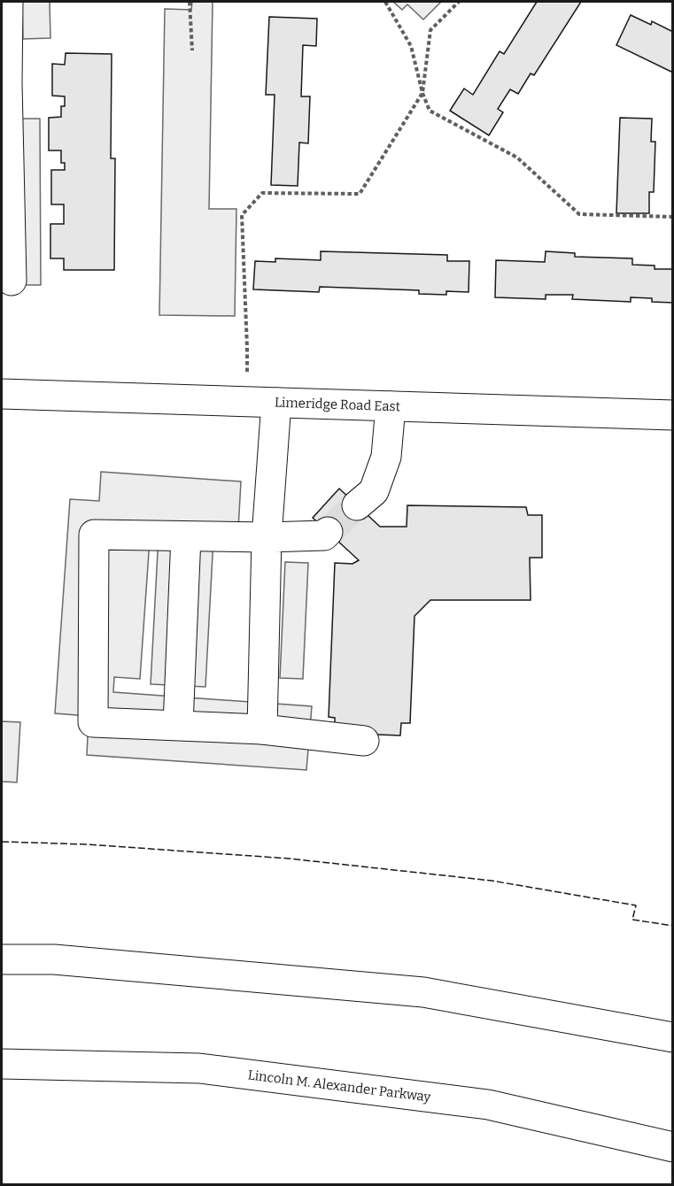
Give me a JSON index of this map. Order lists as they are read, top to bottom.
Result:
{
  "streets": {
    "main road": ["Limeridge Road East", "Lincoln M. Alexander Parkway"]
  }
}
